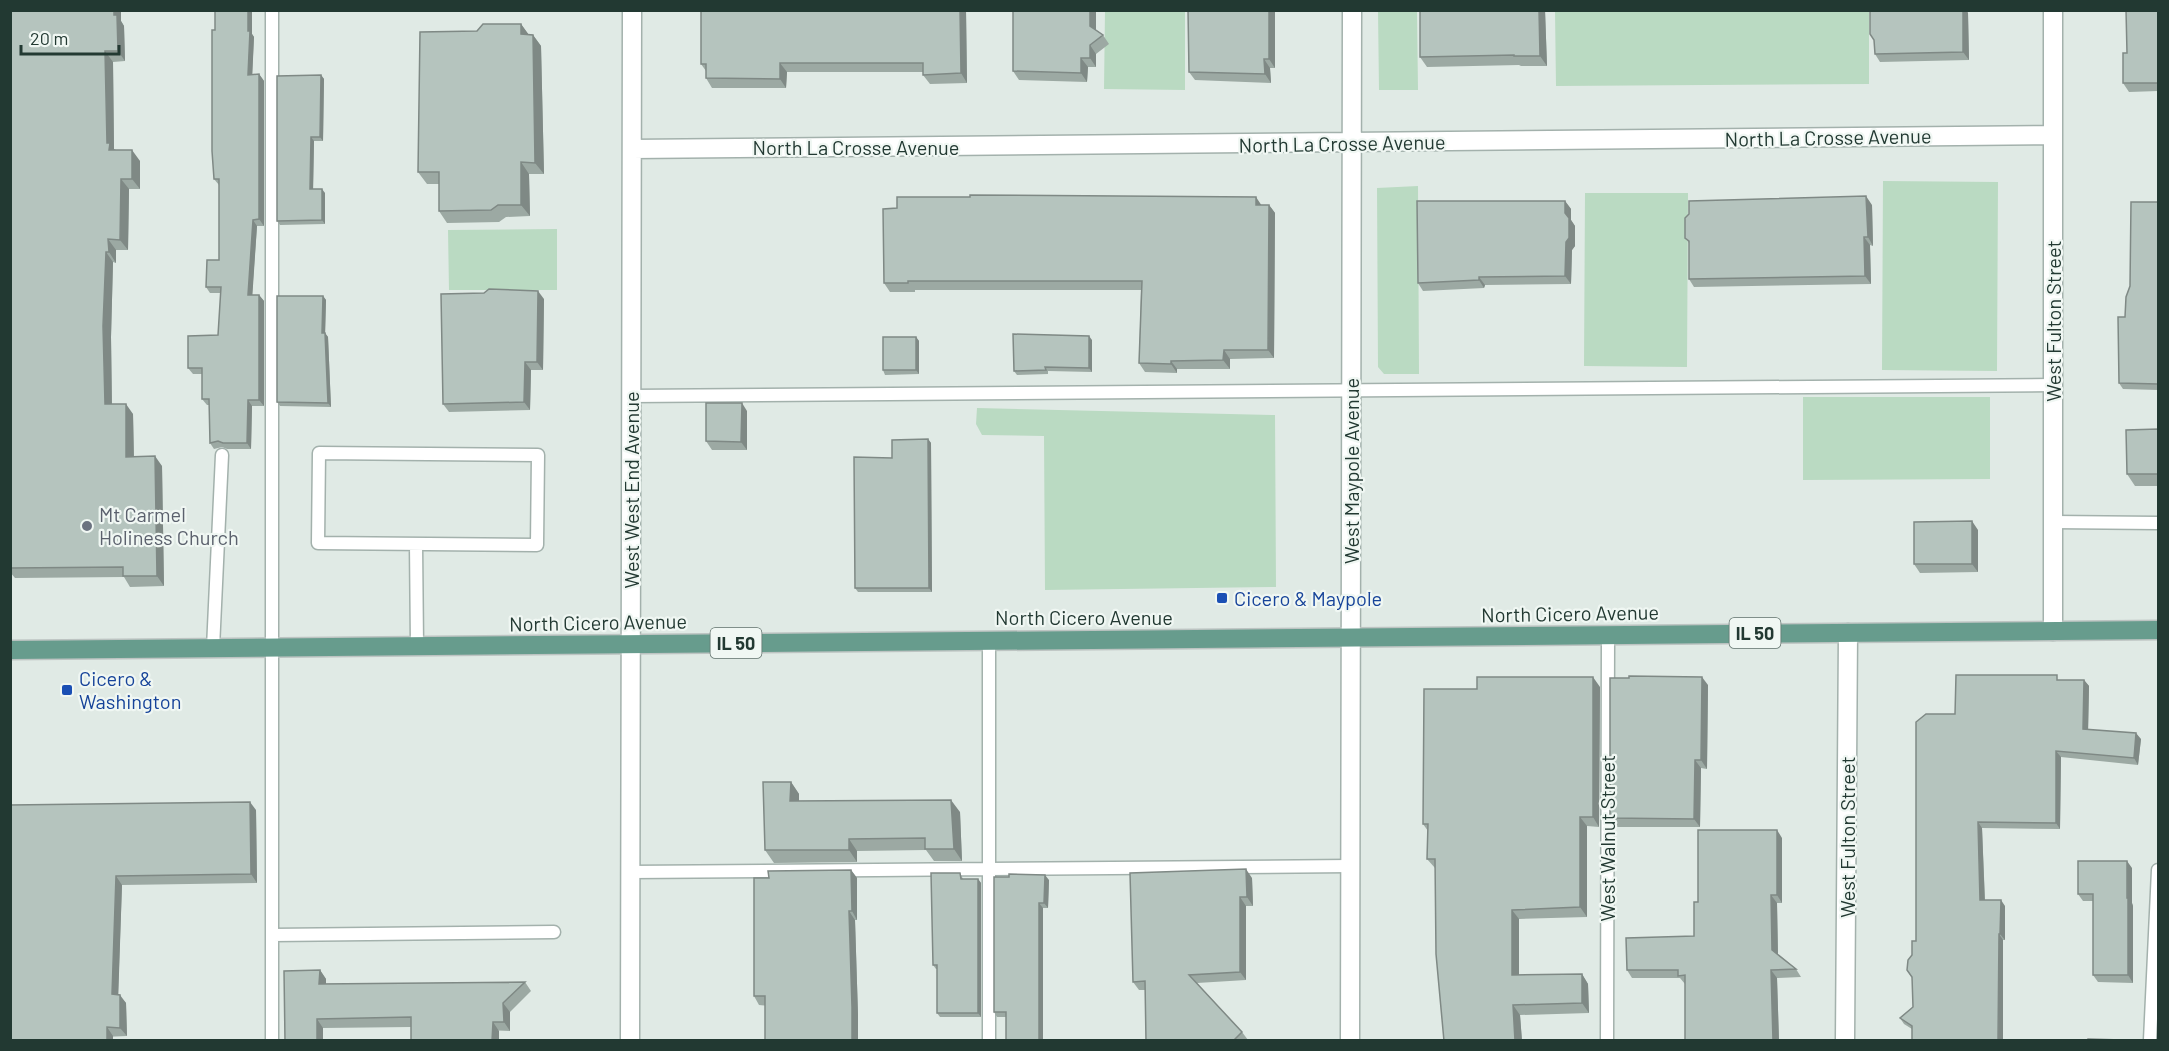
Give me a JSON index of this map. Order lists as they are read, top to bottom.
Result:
{
  "streets": {
    "main road": ["North Cicero Avenue", "IL 50"],
    "street": [
      "North La Crosse Avenue",
      "West Fulton Street",
      "West Maypole Avenue",
      "West West End Avenue"
    ],
    "lane": ["West Walnut Street"]
  },
  "crossings": [
    ["North La Crosse Avenue", "West Fulton Street"],
    ["North La Crosse Avenue", "West Maypole Avenue"],
    ["North La Crosse Avenue", "West West End Avenue"],
    ["West Fulton Street", "North Cicero Avenue"],
    ["West Maypole Avenue", "North Cicero Avenue"],
    ["West West End Avenue", "North Cicero Avenue"],
    ["North Cicero Avenue", "West Walnut Street"]
  ],
  "places": {
    "other": ["Mt Carmel Holiness Church"],
    "transit": ["Cicero & Maypole", "Cicero & Washington"]
  },
  "scale_bar": "20 m"
}
